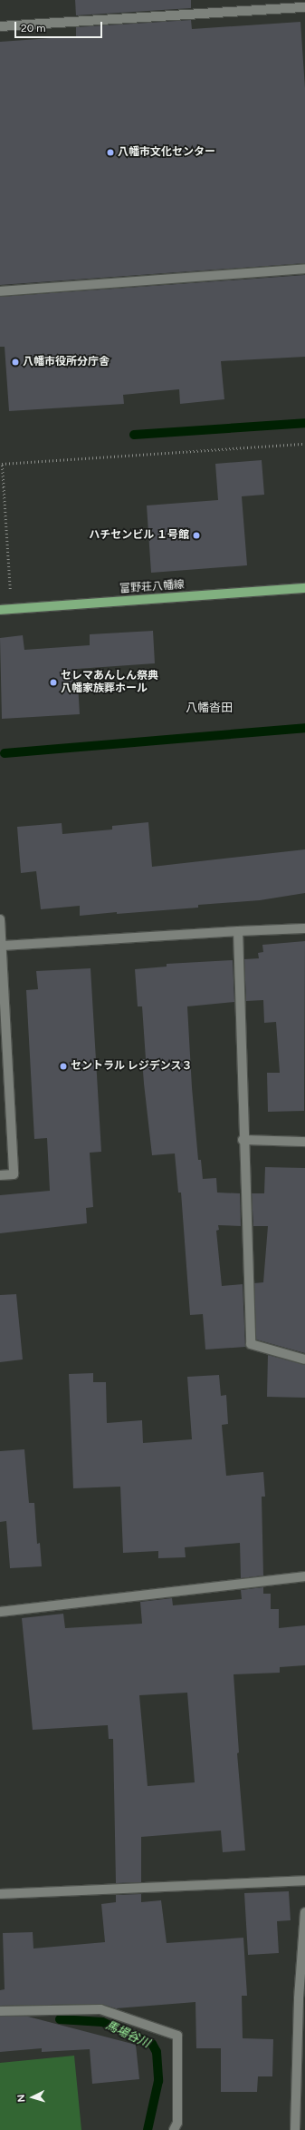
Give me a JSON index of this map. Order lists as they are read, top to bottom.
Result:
{
  "streets": {
    "main road": ["富野荘八幡線"]
  },
  "districts": ["八幡沓田"],
  "water": ["馬場谷川"],
  "places": [
    "八幡市文化センター",
    "八幡市役所分庁舎",
    "ハチセンビル １号館",
    "セレマあんしん祭典 八幡家族葬ホール",
    "セントラル レジデンス３"
  ],
  "scale_bar": "20 m",
  "north": "left"
}
